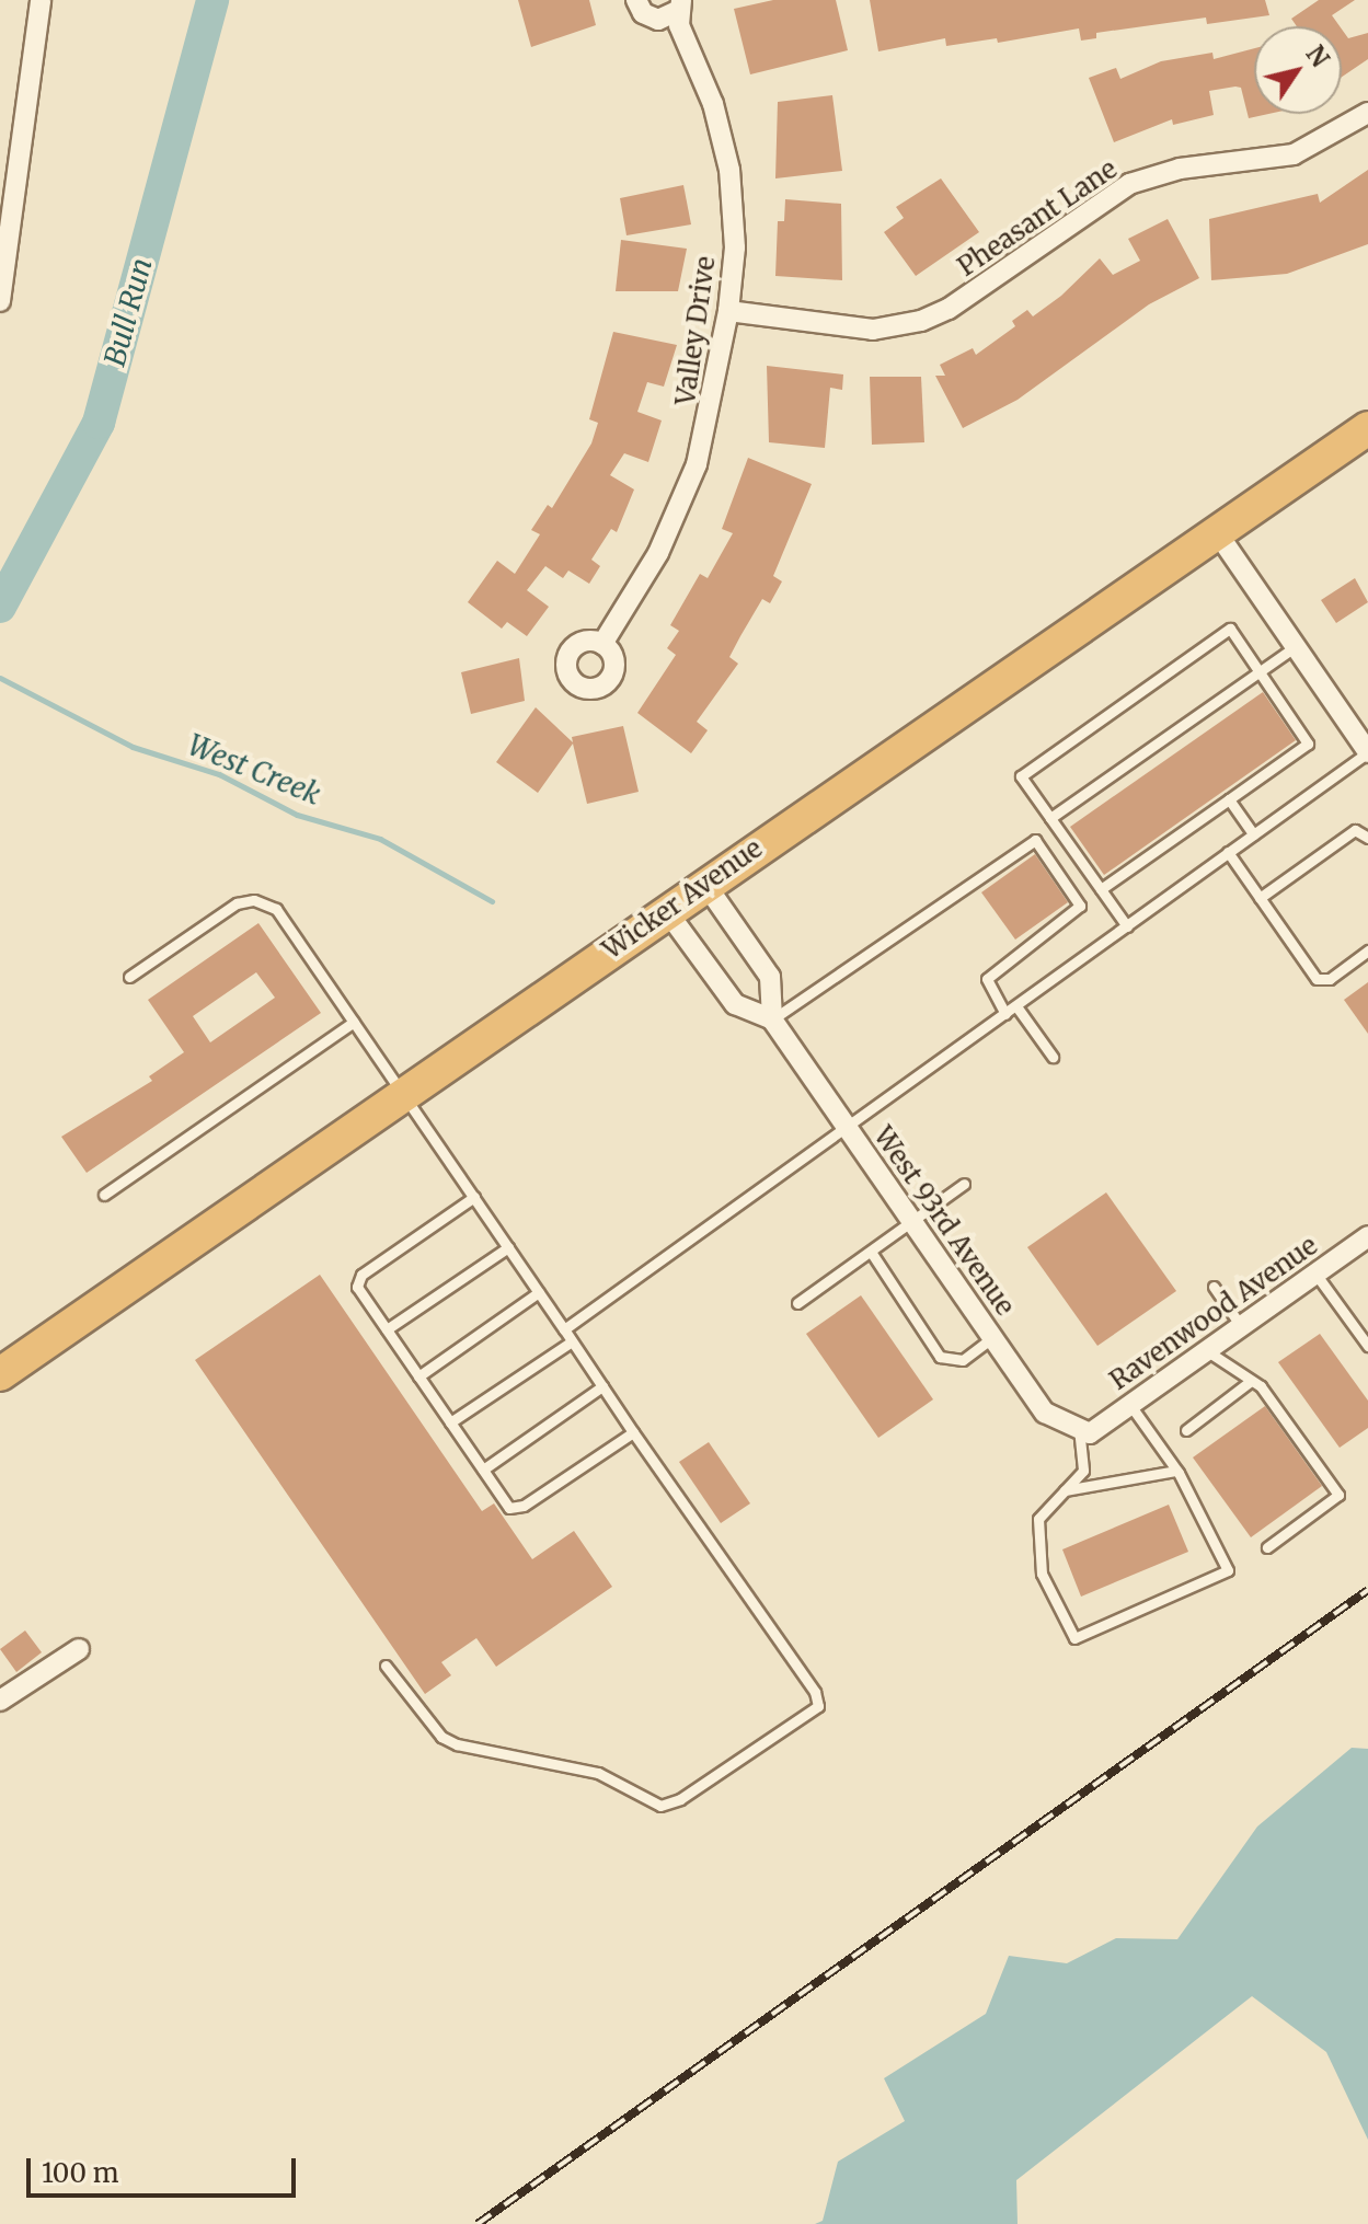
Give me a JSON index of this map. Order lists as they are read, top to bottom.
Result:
{
  "streets": {
    "highway": ["Wicker Avenue"],
    "street": [
      "Pheasant Lane",
      "Valley Drive",
      "West 93rd Avenue",
      "Ravenwood Avenue"
    ]
  },
  "crossings": [
    ["Pheasant Lane", "Valley Drive"],
    ["West 93rd Avenue", "Ravenwood Avenue"]
  ],
  "water": ["Bull Run", "West Creek"],
  "scale_bar": "100 m",
  "north": "top right"
}
